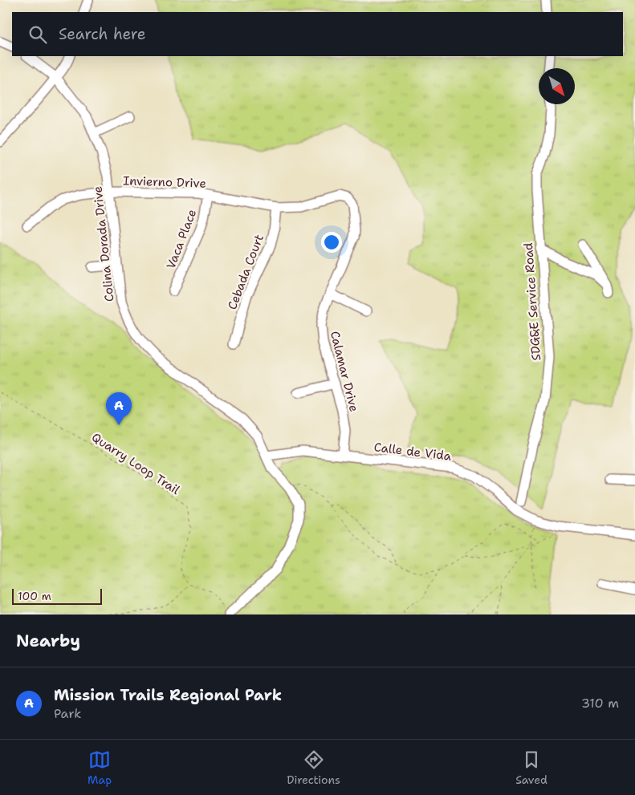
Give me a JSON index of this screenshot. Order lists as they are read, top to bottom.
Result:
{
  "streets": {
    "street": [
      "Invierno Drive",
      "Vaca Place",
      "Colina Dorada Drive",
      "Cebada Court",
      "SDG&E Service Road",
      "Calamar Drive",
      "Calle de Vida"
    ],
    "path": ["Quarry Loop Trail"]
  },
  "crossings": [
    ["Invierno Drive", "Vaca Place"],
    ["Invierno Drive", "Colina Dorada Drive"],
    ["Invierno Drive", "Cebada Court"],
    ["Invierno Drive", "Calamar Drive"],
    ["Colina Dorada Drive", "Calle de Vida"],
    ["Calamar Drive", "Calle de Vida"]
  ],
  "scale_bar": "100 m",
  "north": "bottom right",
  "page": {
    "search": "Search here",
    "pins": "A",
    "scale": "100 m",
    "heading": "Nearby",
    "list": [
      {
        "mark": "A",
        "name": "Mission Trails Regional Park",
        "note": "Park",
        "value": "310 m"
      }
    ],
    "nav": ["Map", "Directions", "Saved"]
  }
}
